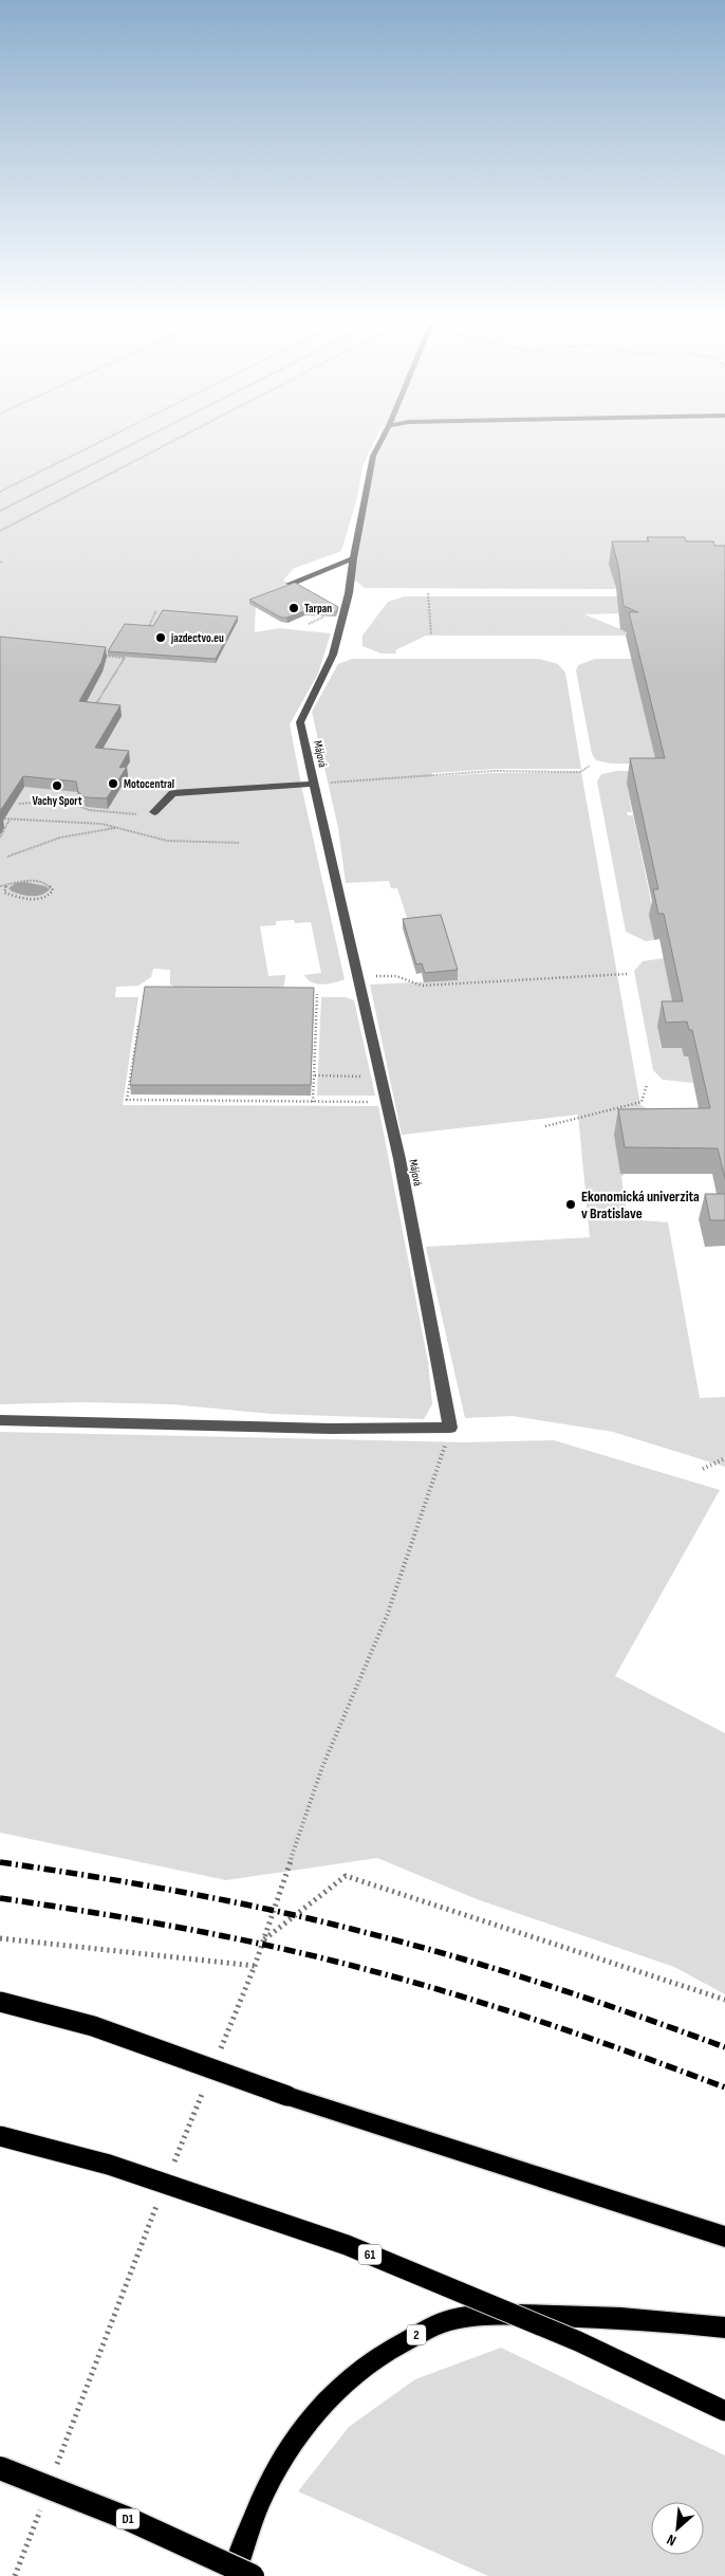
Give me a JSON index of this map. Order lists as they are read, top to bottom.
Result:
{
  "streets": {
    "highway": ["D1"],
    "main road": ["61", "2"],
    "street": ["Májová"]
  },
  "places": [
    "Tarpan",
    "jazdectvo.eu",
    "Motocentral",
    "Vachy Sport",
    "Ekonomická univerzita v Bratislave"
  ],
  "north": "bottom left"
}
